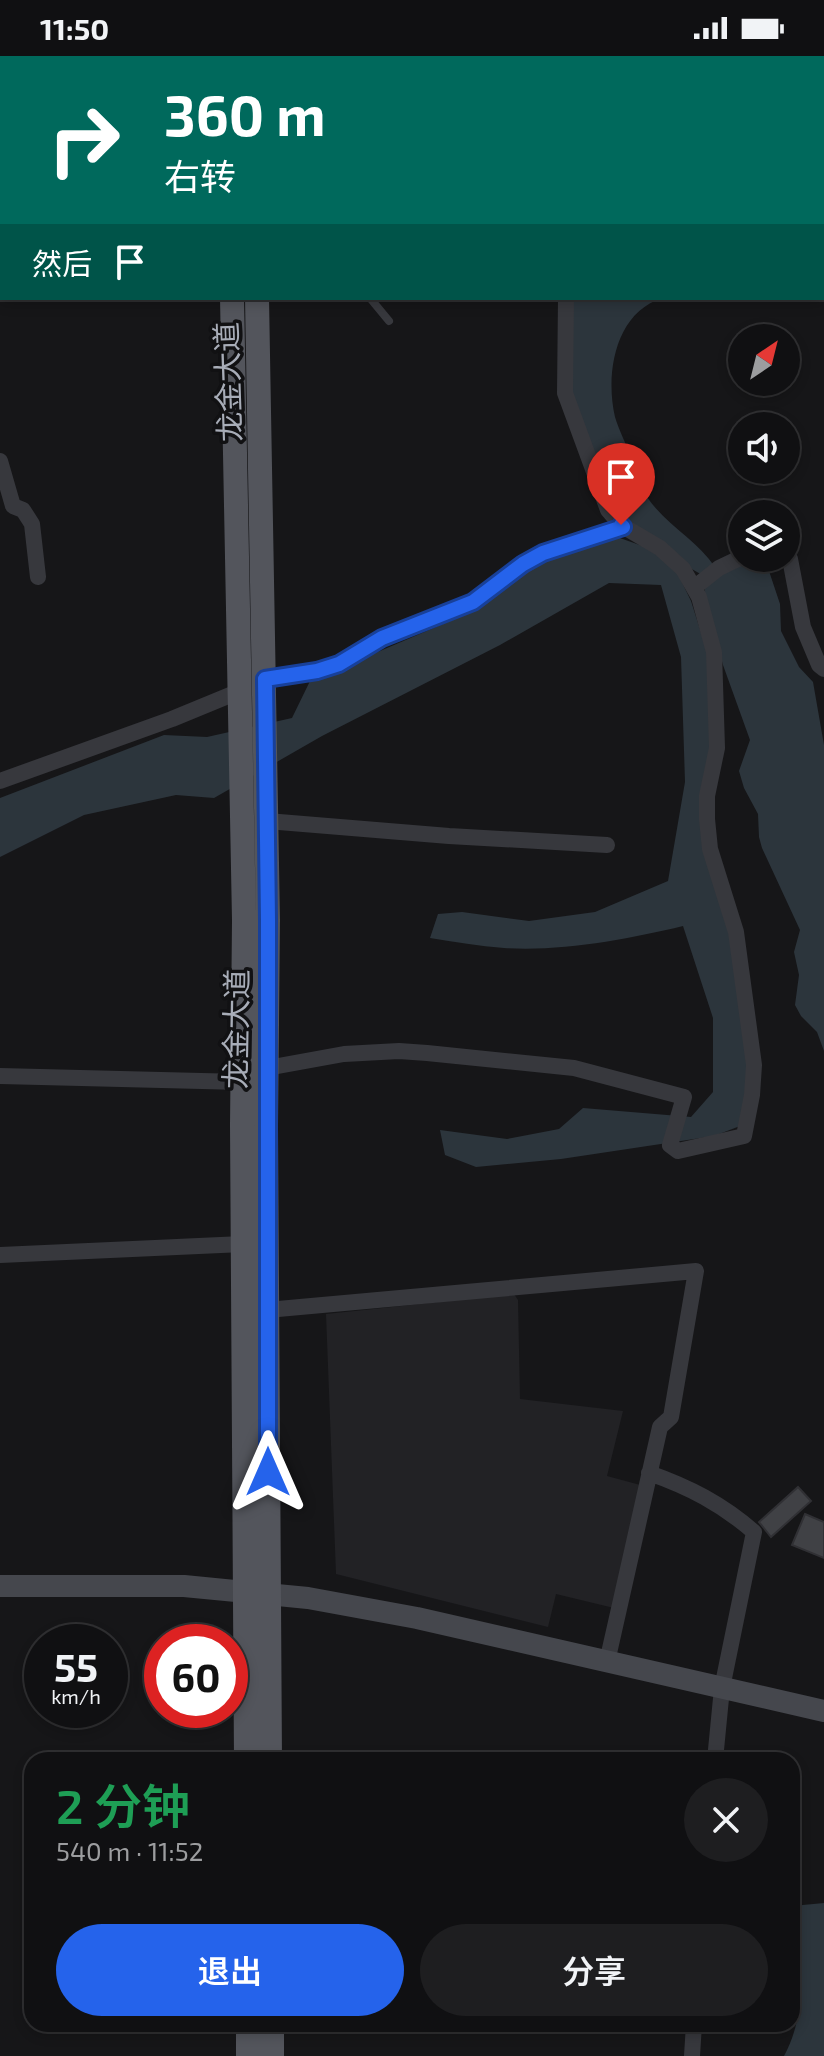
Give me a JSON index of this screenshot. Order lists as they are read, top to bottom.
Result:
{
  "streets": {
    "main road": ["龙金大道"]
  },
  "north": "top right",
  "page": {
    "status": "11:50",
    "turn": ["360 m", "右转"],
    "then": "然后",
    "speed": "55 km/h",
    "limit": "60",
    "heading": ["2 分钟", "540 m · 11:52"],
    "buttons": ["退出", "分享"]
  }
}
